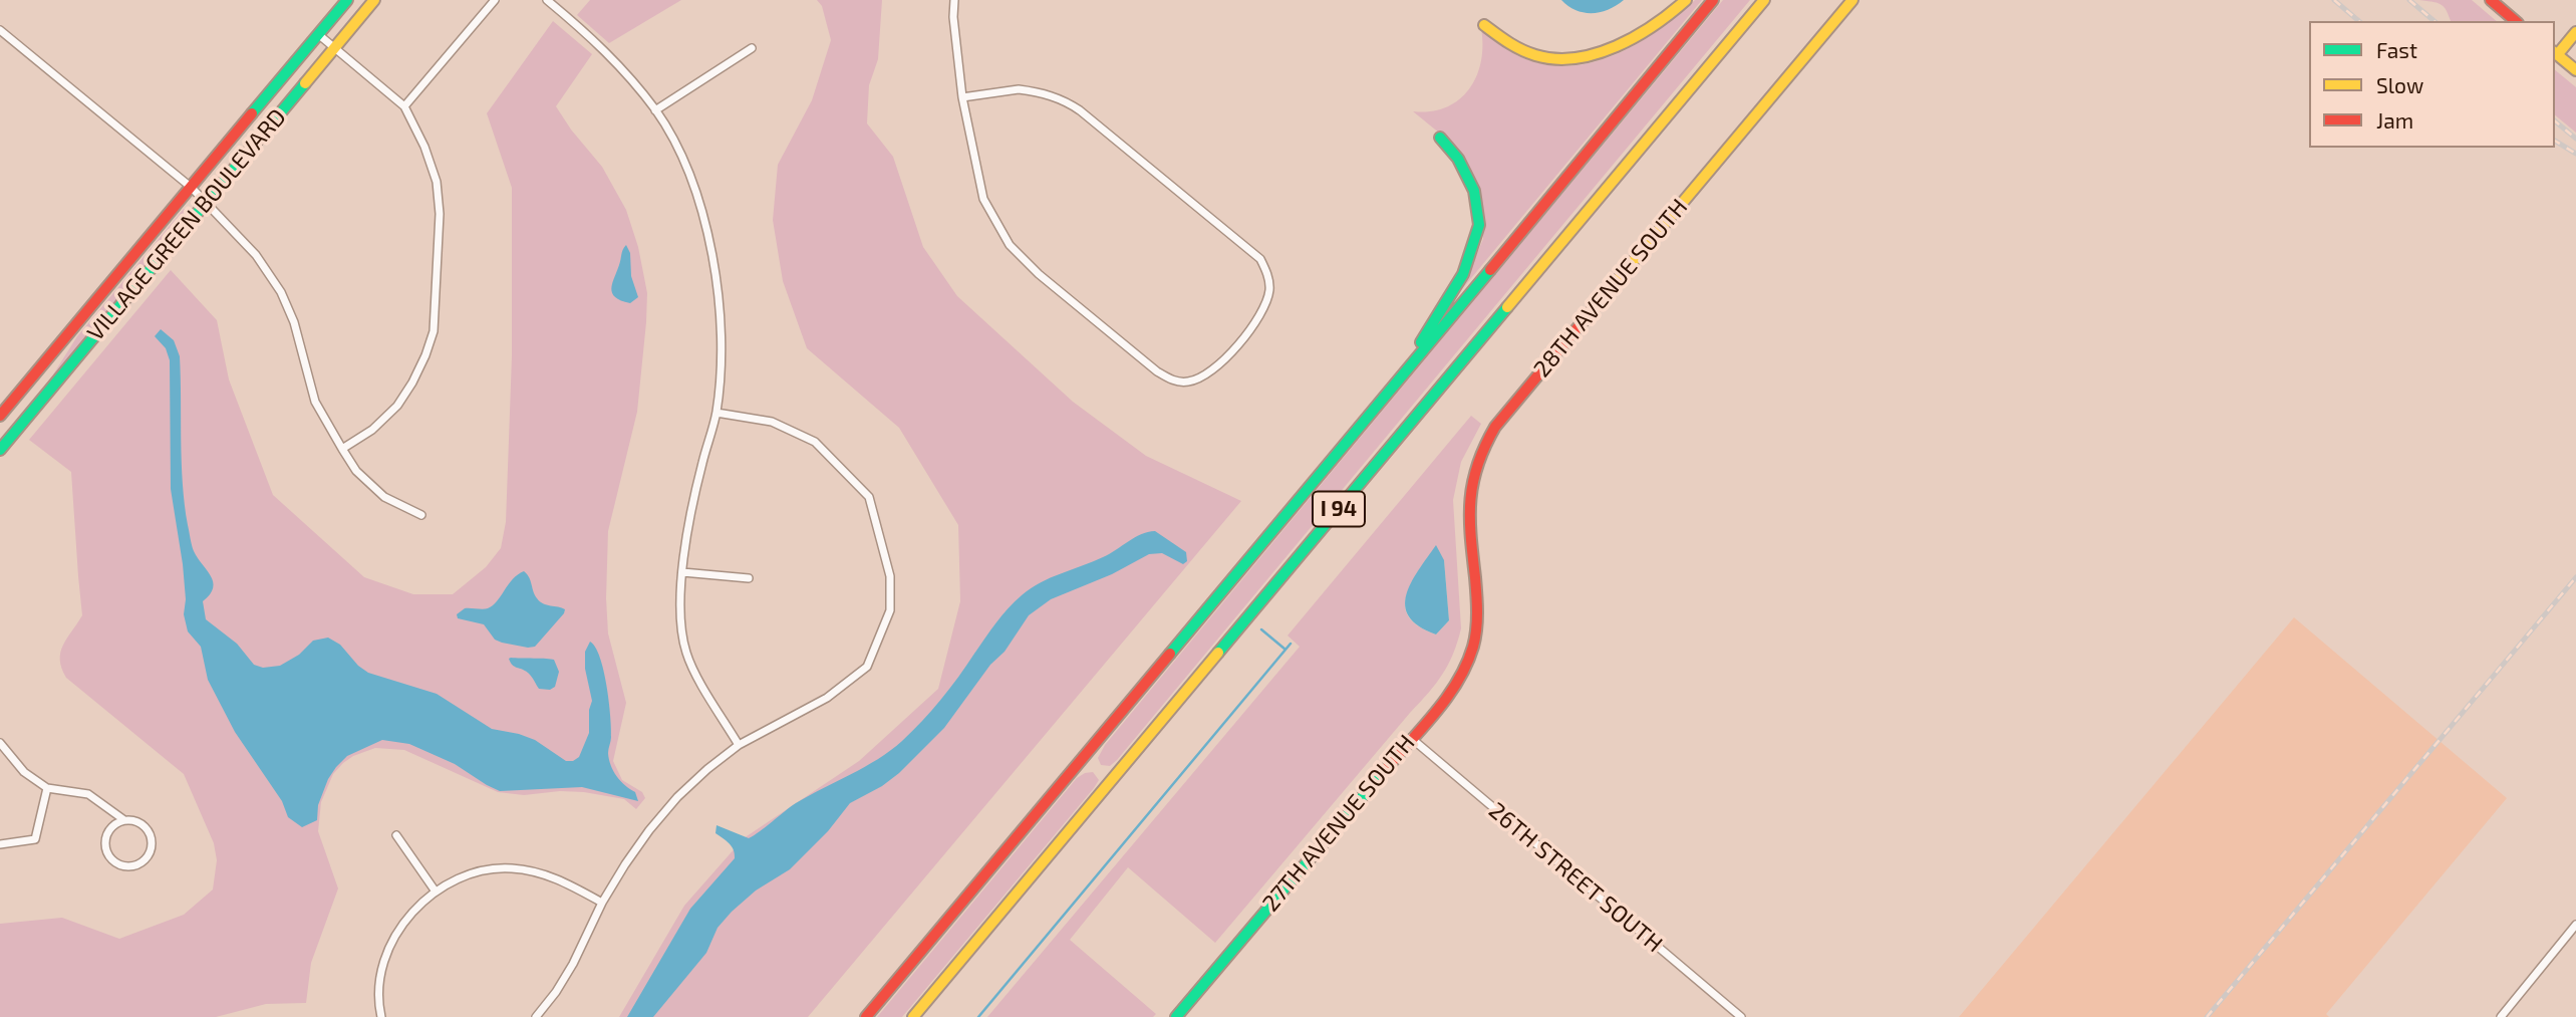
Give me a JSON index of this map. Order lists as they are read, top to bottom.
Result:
{
  "streets": {
    "main road": [
      "VILLAGE GREEN BOULEVARD",
      "28TH AVENUE SOUTH",
      "I 94",
      "27TH AVENUE SOUTH"
    ],
    "street": ["26TH STREET SOUTH"]
  },
  "crossings": [
    ["28TH AVENUE SOUTH", "27TH AVENUE SOUTH"],
    ["27TH AVENUE SOUTH", "26TH STREET SOUTH"]
  ],
  "legend": ["Fast", "Slow", "Jam"]
}
